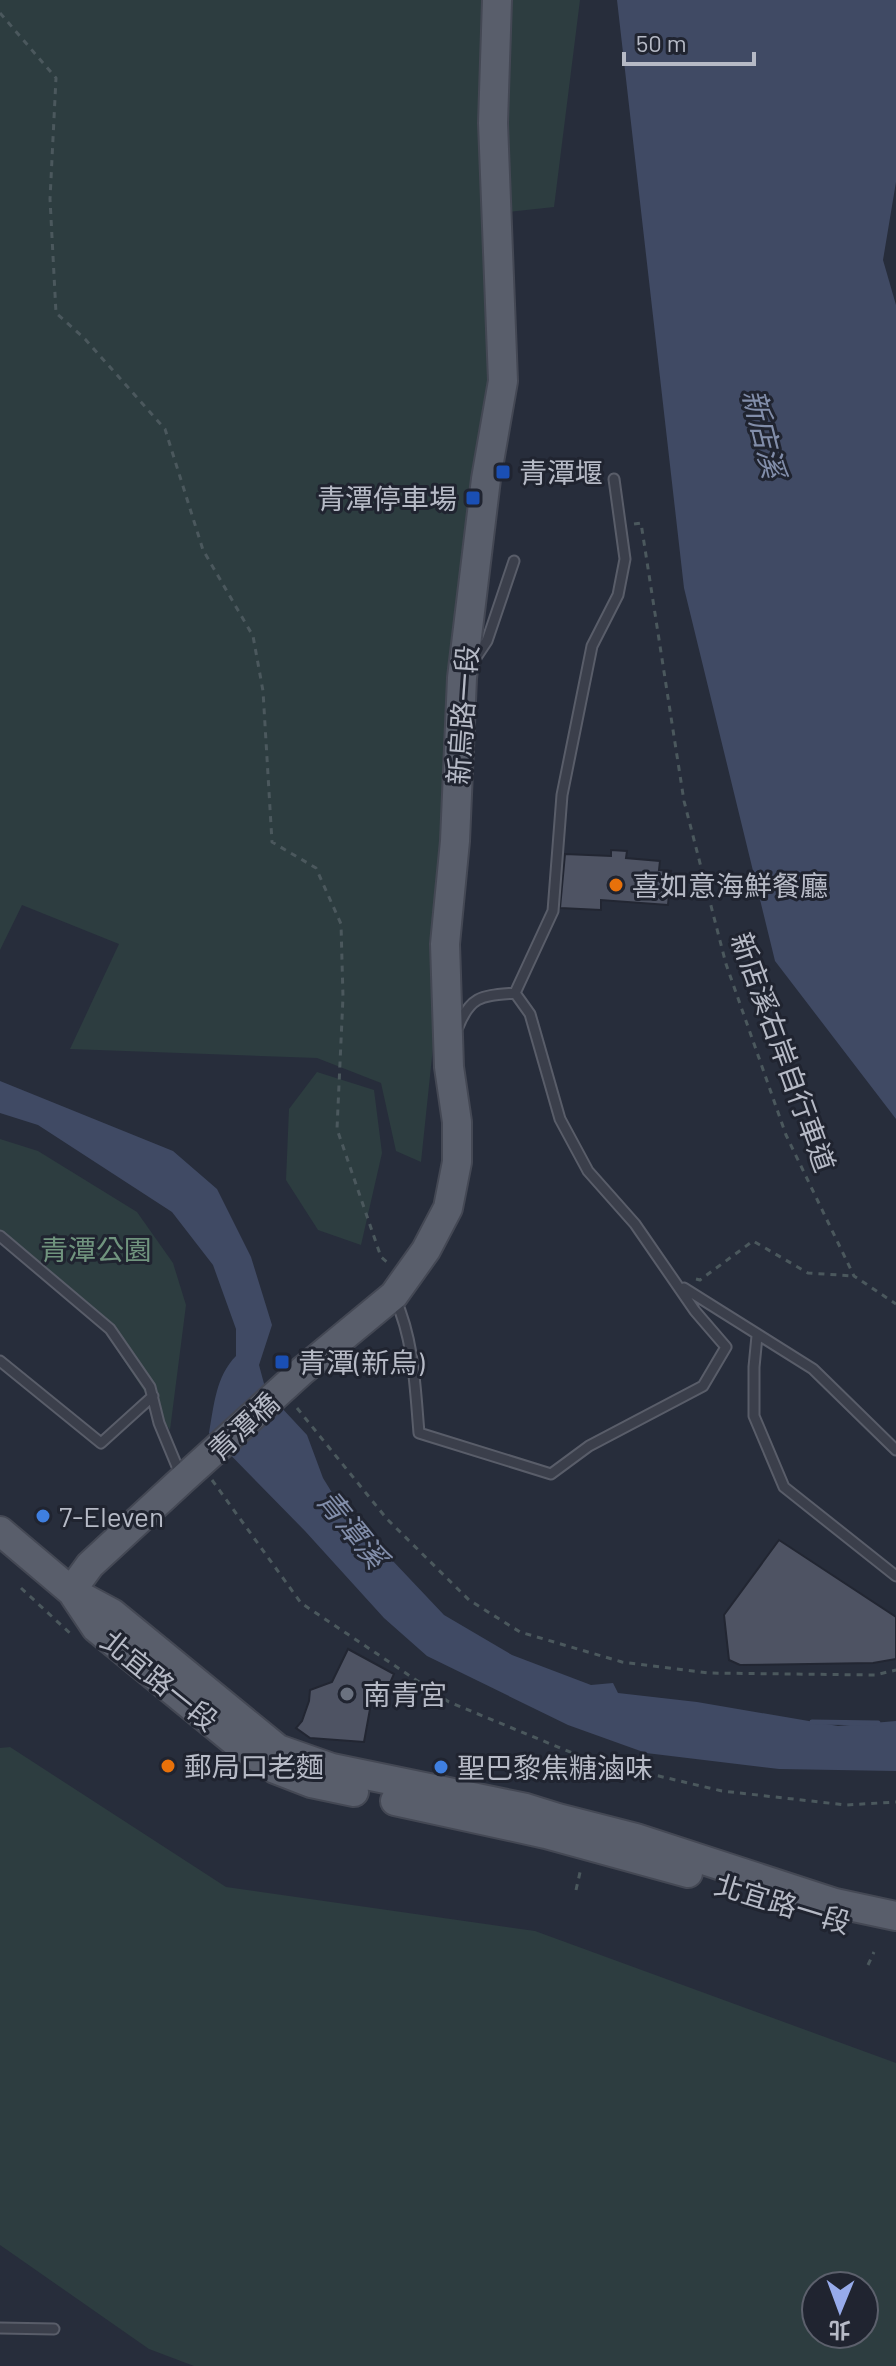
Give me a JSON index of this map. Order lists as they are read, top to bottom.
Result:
{
  "streets": {
    "main road": ["新烏路一段", "青潭橋", "北宜路一段"],
    "path": ["新店溪右岸自行車道"]
  },
  "crossings": [
    ["新烏路一段", "青潭橋"]
  ],
  "water": ["新店溪", "青潭溪"],
  "parks": ["青潭公園"],
  "places": {
    "transit": ["青潭堰", "青潭停車場", "青潭(新烏)"],
    "other": [
      "喜如意海鮮餐廳",
      "7-Eleven",
      "南青宮",
      "郵局口老麵",
      "聖巴黎焦糖滷味"
    ]
  },
  "scale_bar": "50 m",
  "north": "bottom"
}
